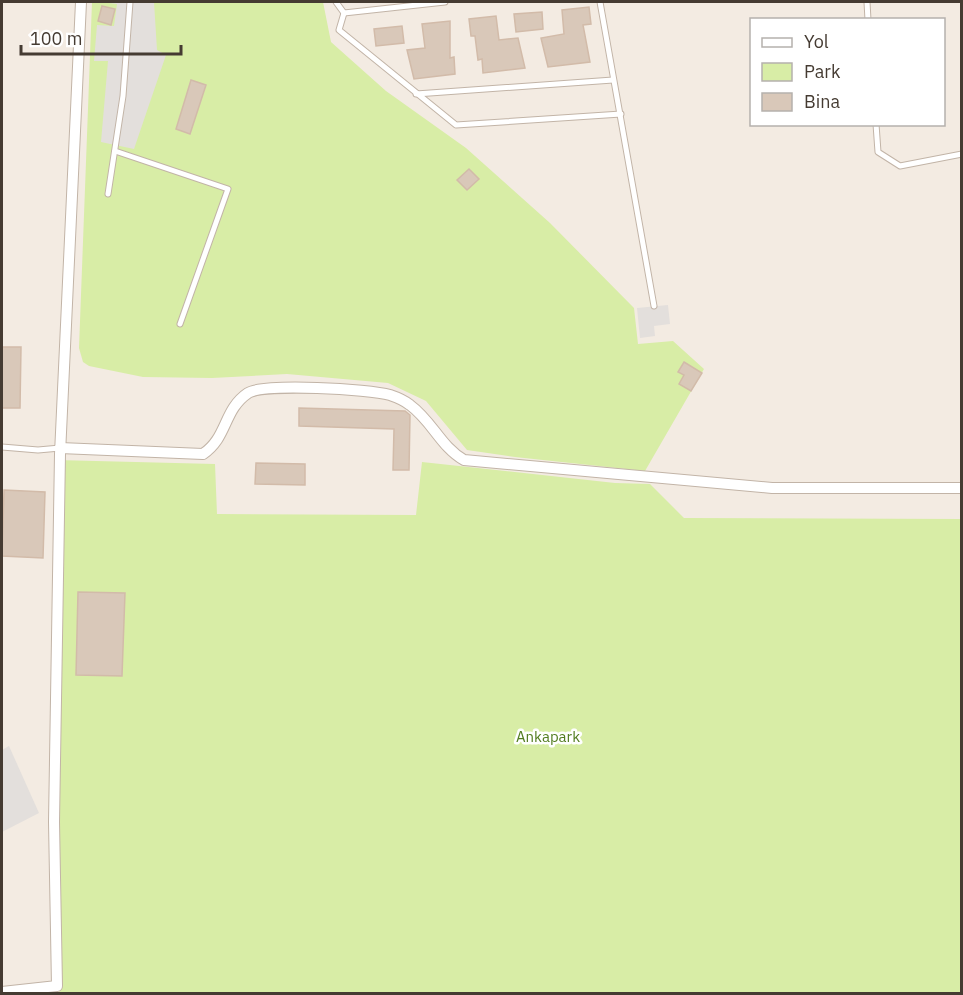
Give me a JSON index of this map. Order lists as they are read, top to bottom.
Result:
{
  "parks": ["Ankapark"],
  "legend": ["Yol", "Park", "Bina"],
  "scale_bar": "100 m"
}
